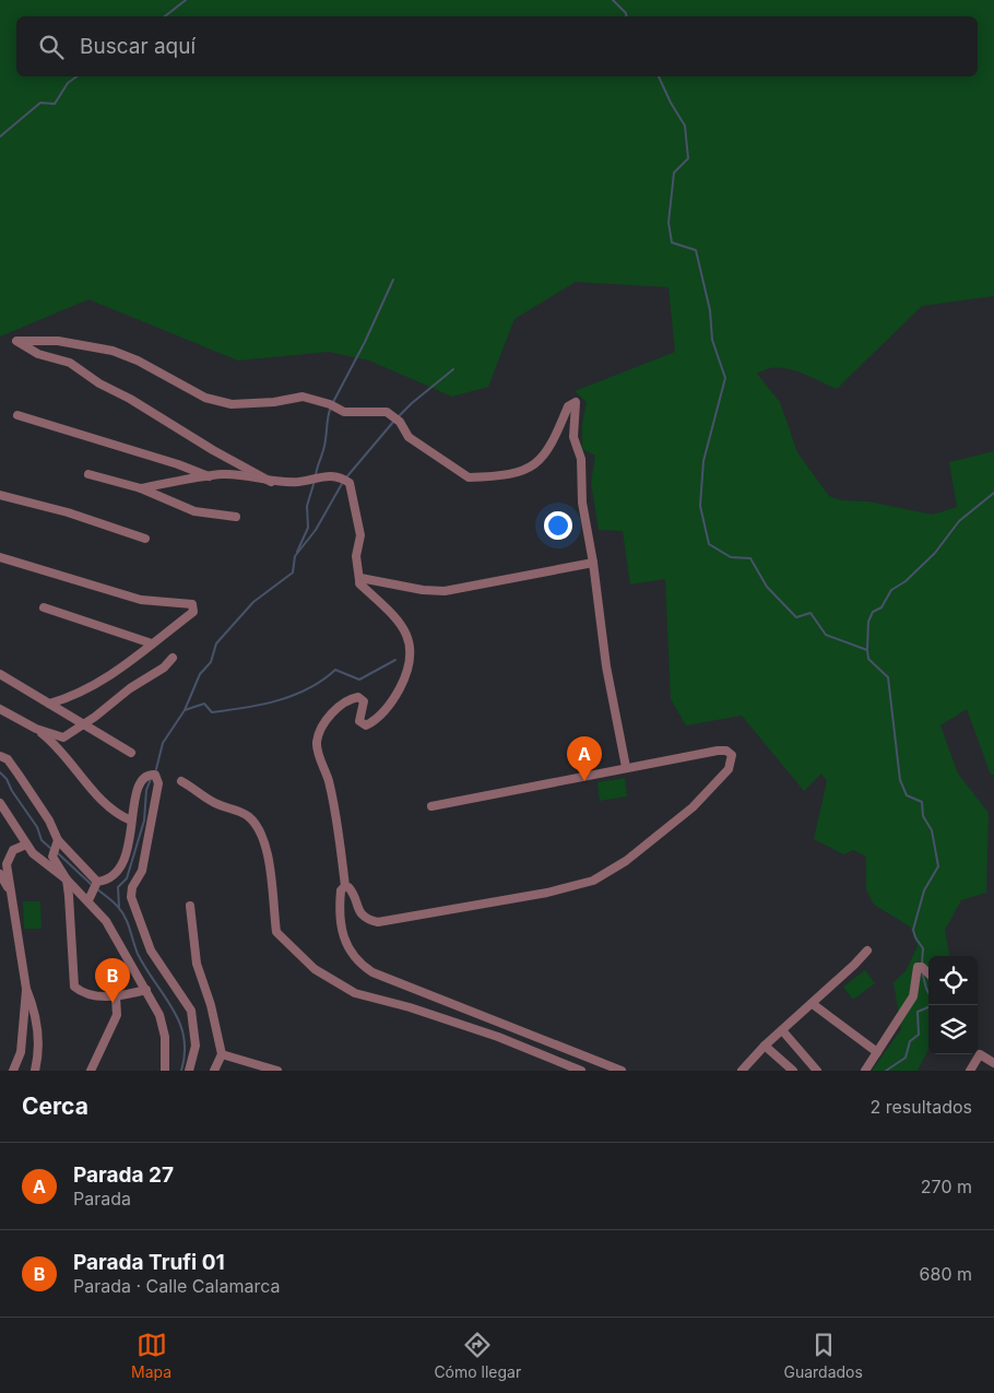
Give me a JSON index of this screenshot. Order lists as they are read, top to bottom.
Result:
{
  "page": {
    "search": "Buscar aquí",
    "pins": ["A", "B"],
    "heading": ["Cerca", "2 resultados"],
    "list": [
      {
        "mark": "A",
        "name": "Parada 27",
        "note": "Parada",
        "value": "270 m"
      },
      {
        "mark": "B",
        "name": "Parada Trufi 01",
        "note": "Parada · Calle Calamarca",
        "value": "680 m"
      }
    ],
    "nav": ["Mapa", "Cómo llegar", "Guardados"]
  }
}
